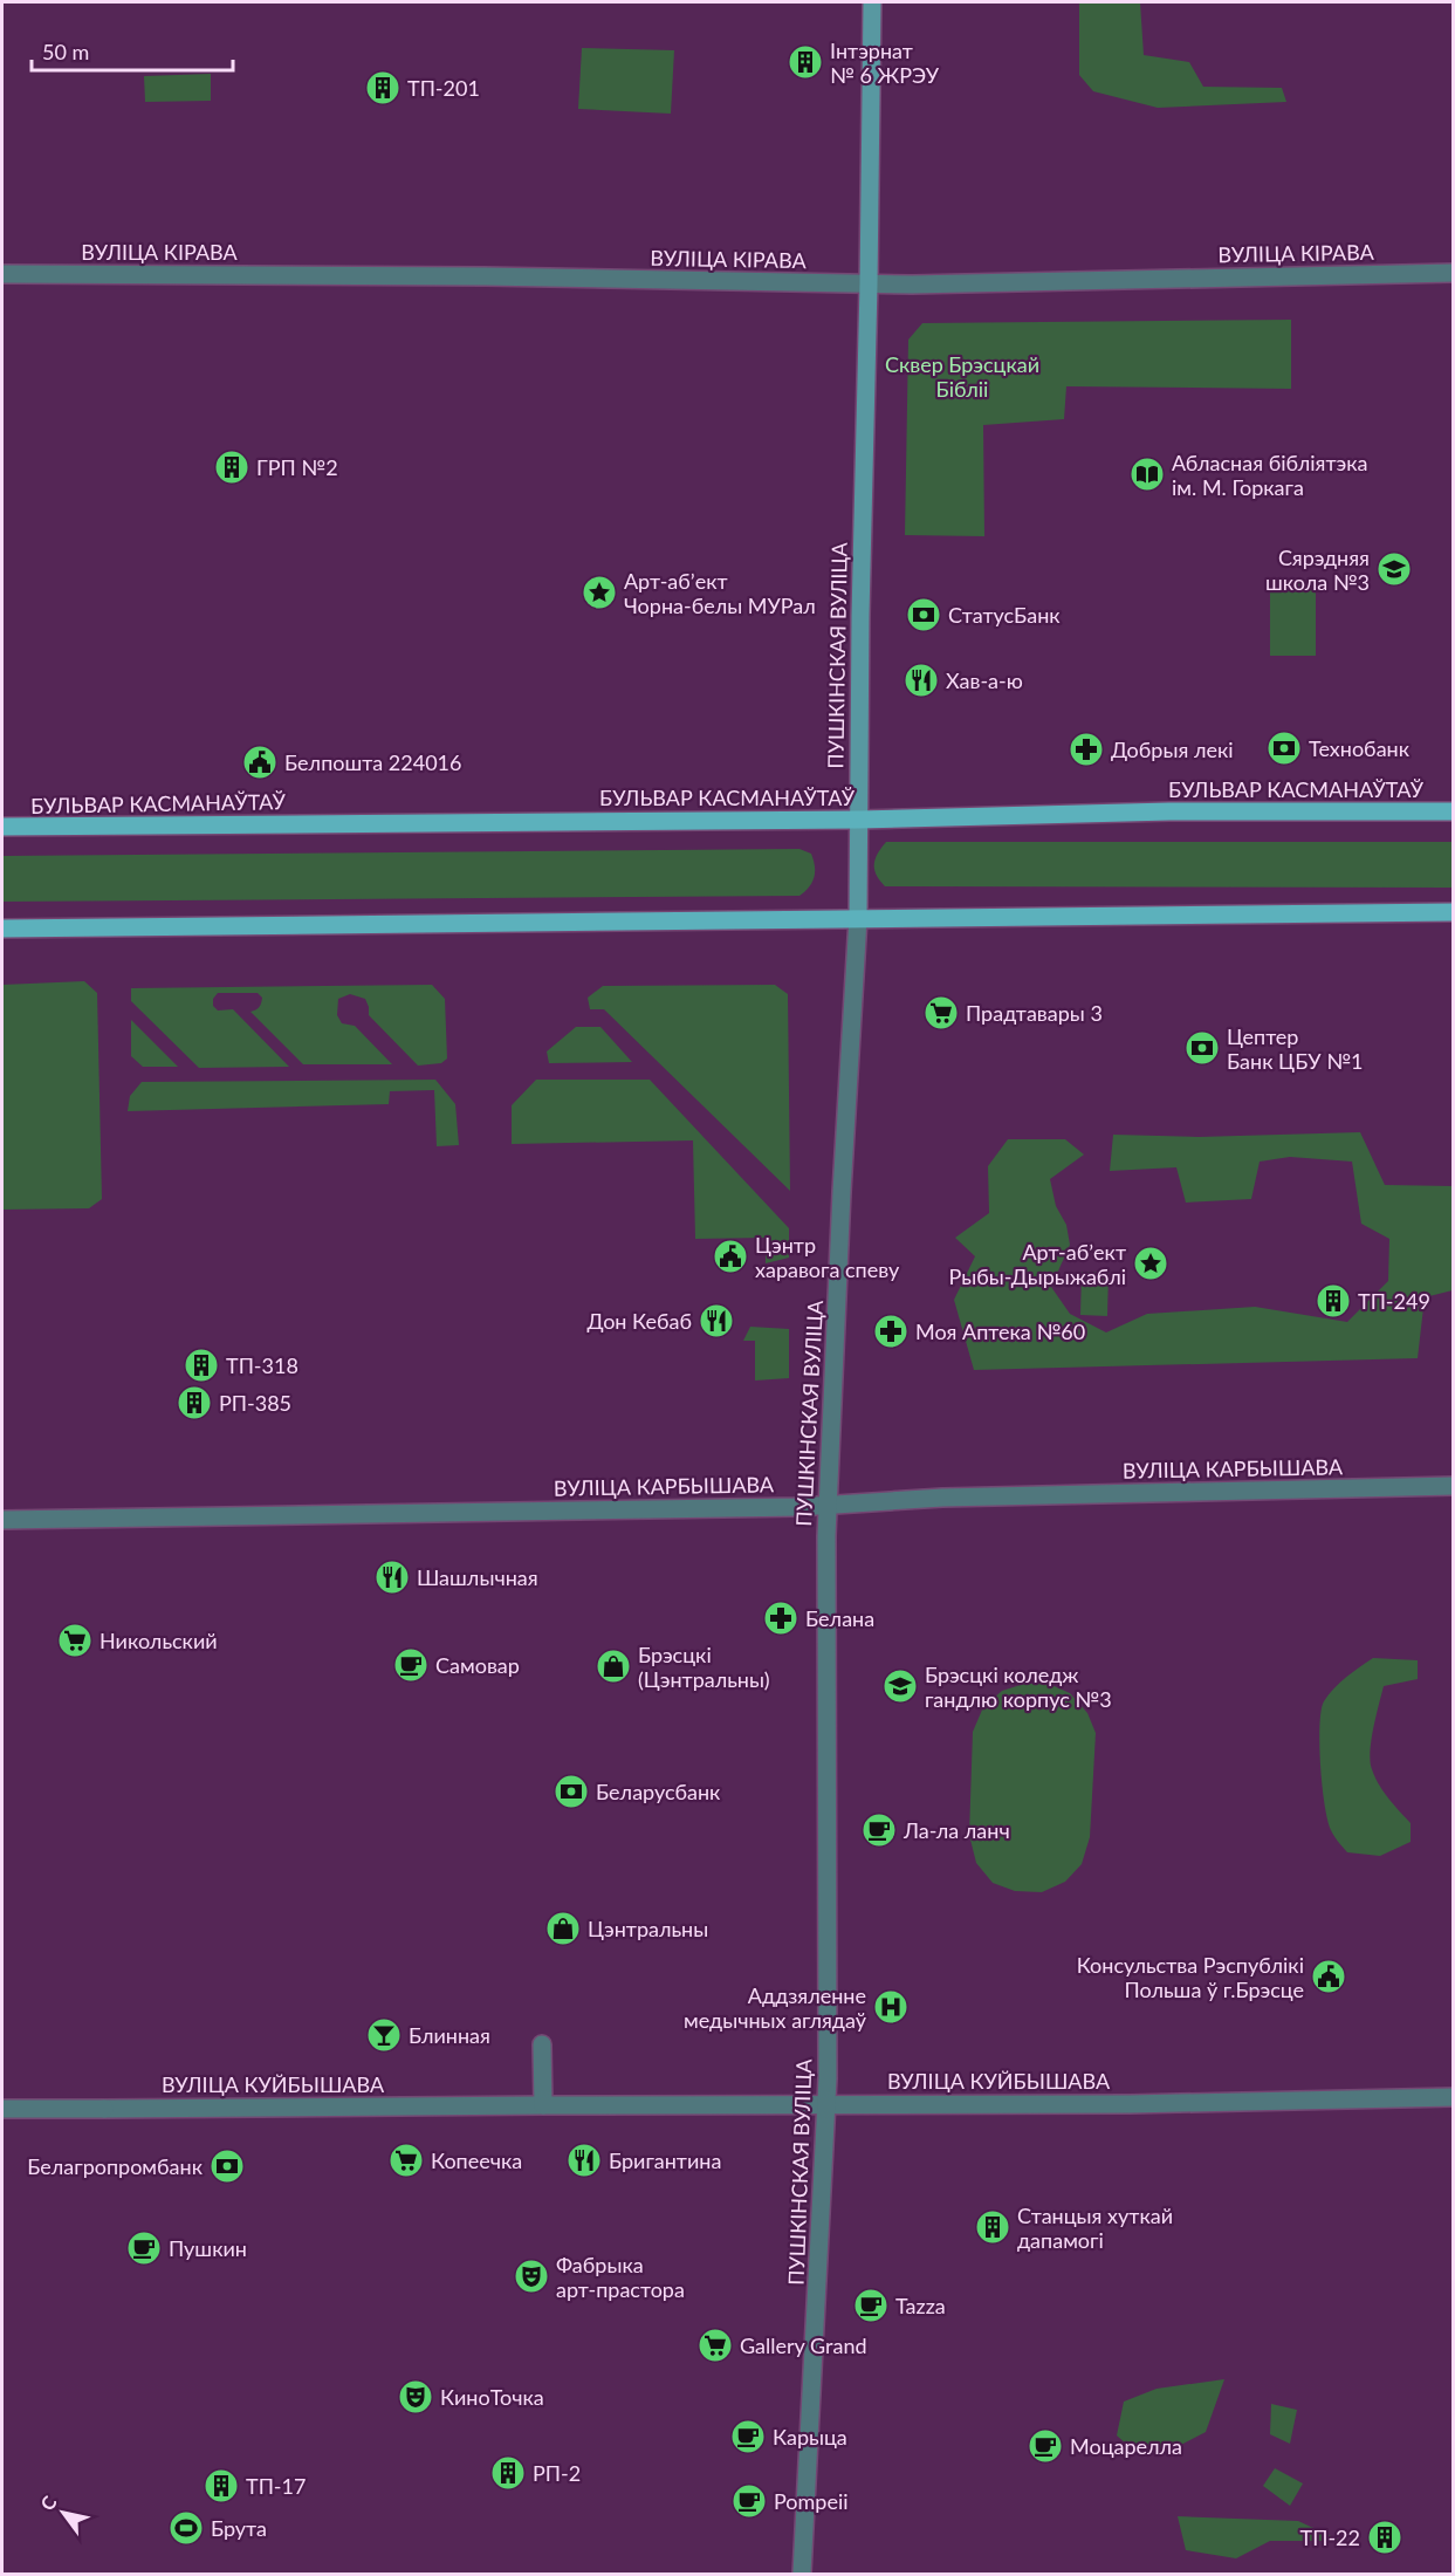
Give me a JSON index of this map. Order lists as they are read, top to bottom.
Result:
{
  "streets": {
    "main road": ["ПУШКІНСКАЯ ВУЛІЦА", "БУЛЬВАР КАСМАНАЎТАЎ"],
    "street": ["ВУЛІЦА КІРАВА", "ВУЛІЦА КАРБЫШАВА", "ВУЛІЦА КУЙБЫШАВА"]
  },
  "crossings": [
    ["ВУЛІЦА КІРАВА", "ПУШКІНСКАЯ ВУЛІЦА"],
    ["ПУШКІНСКАЯ ВУЛІЦА", "БУЛЬВАР КАСМАНАЎТАЎ"],
    ["ПУШКІНСКАЯ ВУЛІЦА", "ВУЛІЦА КАРБЫШАВА"],
    ["ПУШКІНСКАЯ ВУЛІЦА", "ВУЛІЦА КУЙБЫШАВА"]
  ],
  "parks": ["Сквер Брэсцкай Бібліі"],
  "places": {
    "building": [
      "Інтэрнат № 6 ЖРЭУ",
      "ТП-201",
      "ГРП №2",
      "ТП-249",
      "ТП-318",
      "РП-385",
      "Станцыя хуткай дапамогі",
      "РП-2",
      "ТП-17",
      "ТП-22"
    ],
    "library": ["Абласная бібліятэка ім. М. Горкага"],
    "school or university": ["Сярэдняя школа №3", "Брэсцкі коледж гандлю корпус №3"],
    "place": ["Арт-абʼект Чорна-белы МУРал", "Арт-абʼект Рыбы-Дырыжаблі"],
    "bank": [
      "СтатусБанк",
      "Технобанк",
      "Цептер Банк ЦБУ №1",
      "Беларусбанк",
      "Белагропромбанк"
    ],
    "restaurant": [
      "Хав-а-ю",
      "Дон Кебаб",
      "Шашлычная",
      "Бригантина"
    ],
    "pharmacy": ["Добрыя лекі", "Моя Аптека №60", "Белана"],
    "public building": ["Белпошта 224016", "Цэнтр харавога спеву", "Консульства Рэспублікі Польша ў г.Брэсце"],
    "supermarket": [
      "Прадтавары 3",
      "Никольский",
      "Копеечка",
      "Gallery Grand"
    ],
    "cafe": [
      "Самовар",
      "Ла-ла ланч",
      "Пушкин",
      "Tazza",
      "Карыца",
      "Моцарелла",
      "Pompeii"
    ],
    "shop": ["Брэсцкі (Цэнтральны)", "Цэнтральны"],
    "hospital": ["Аддзяленне медычных аглядаў"],
    "bar": ["Блинная"],
    "theatre": ["Фабрыка арт-прастора", "КиноТочка"],
    "sports": ["Брута"]
  },
  "scale_bar": "50 m",
  "north": "top left"
}
